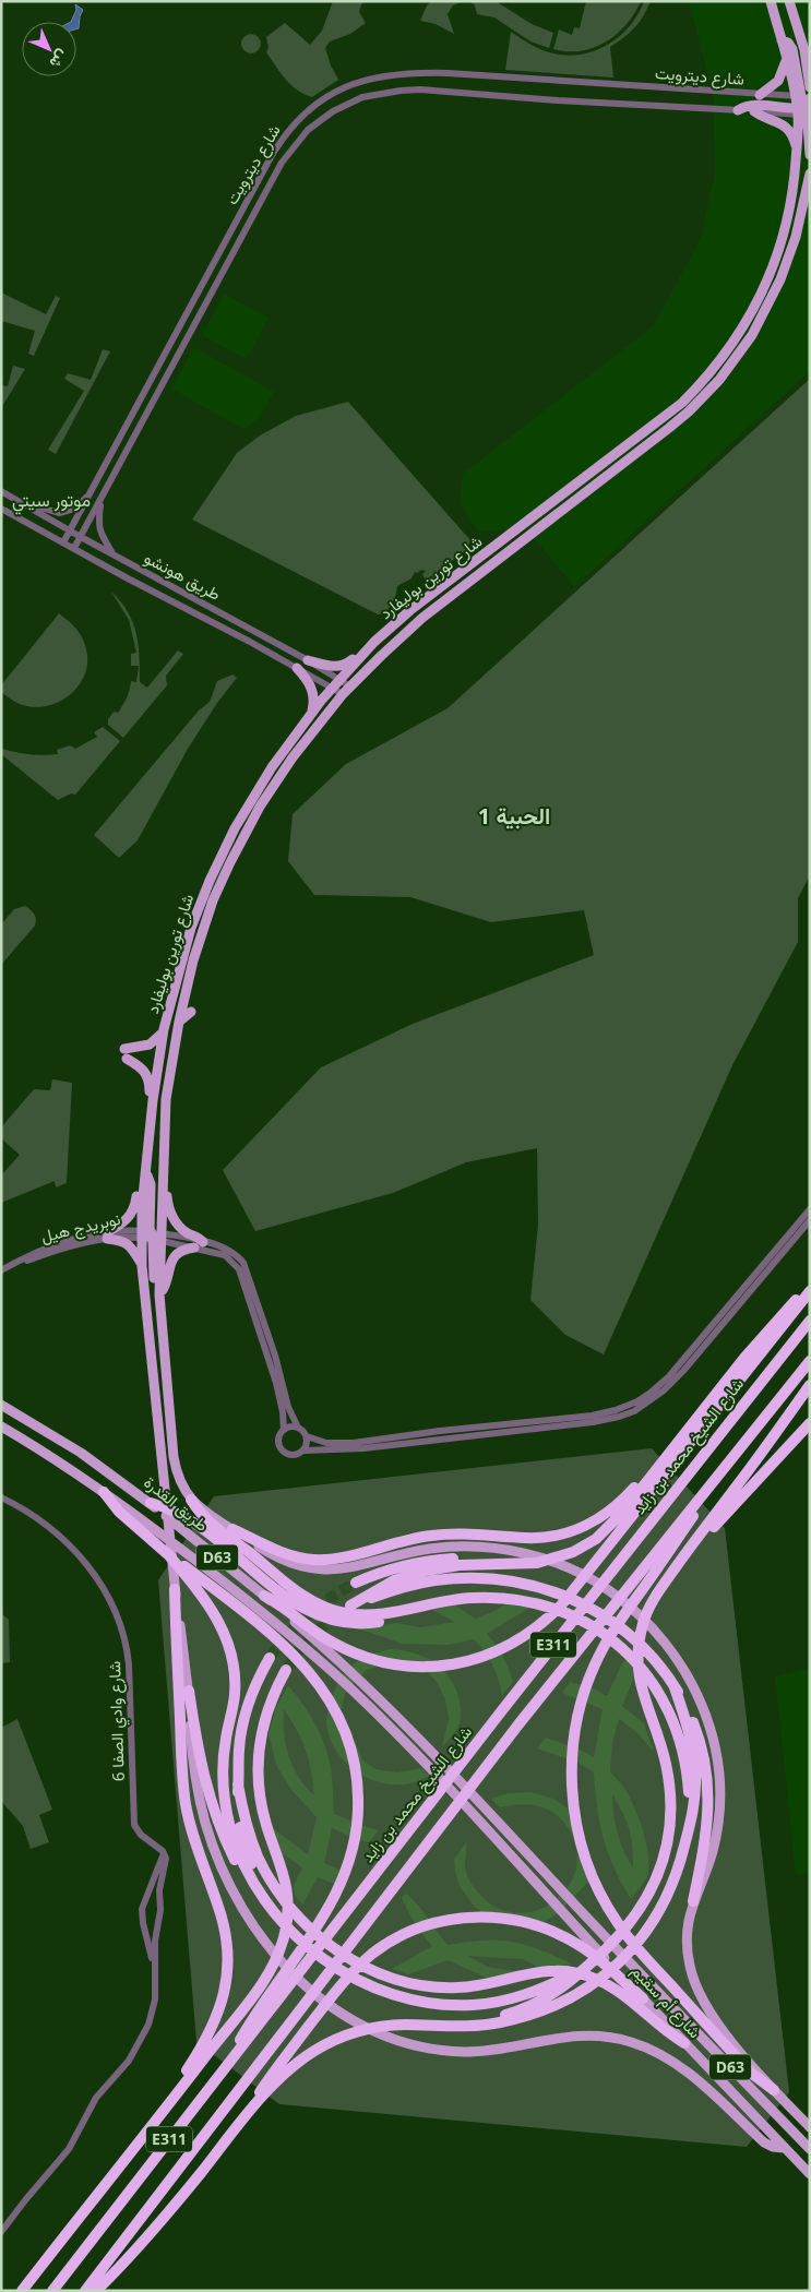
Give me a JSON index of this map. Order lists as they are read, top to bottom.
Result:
{
  "streets": {
    "highway": ["شارع الشيخ محمد بن زايد", "E311"],
    "main road": [
      "شارع تورين بوليفارد",
      "طريق القدرة",
      "D63",
      "شارع أم سقيم"
    ],
    "street": [
      "شارع ديترويت",
      "طريق هونشو",
      "نوبريدج هيل",
      "شارع وادي الصفا 6"
    ]
  },
  "crossings": [
    ["شارع ديترويت", "طريق هونشو"],
    ["شارع ديترويت", "شارع تورين بوليفارد"],
    ["طريق هونشو", "شارع تورين بوليفارد"],
    ["شارع تورين بوليفارد", "نوبريدج هيل"],
    ["طريق القدرة", "شارع أم سقيم"]
  ],
  "districts": ["موتور سيتي", "الحبية 1"],
  "north": "bottom right"
}
